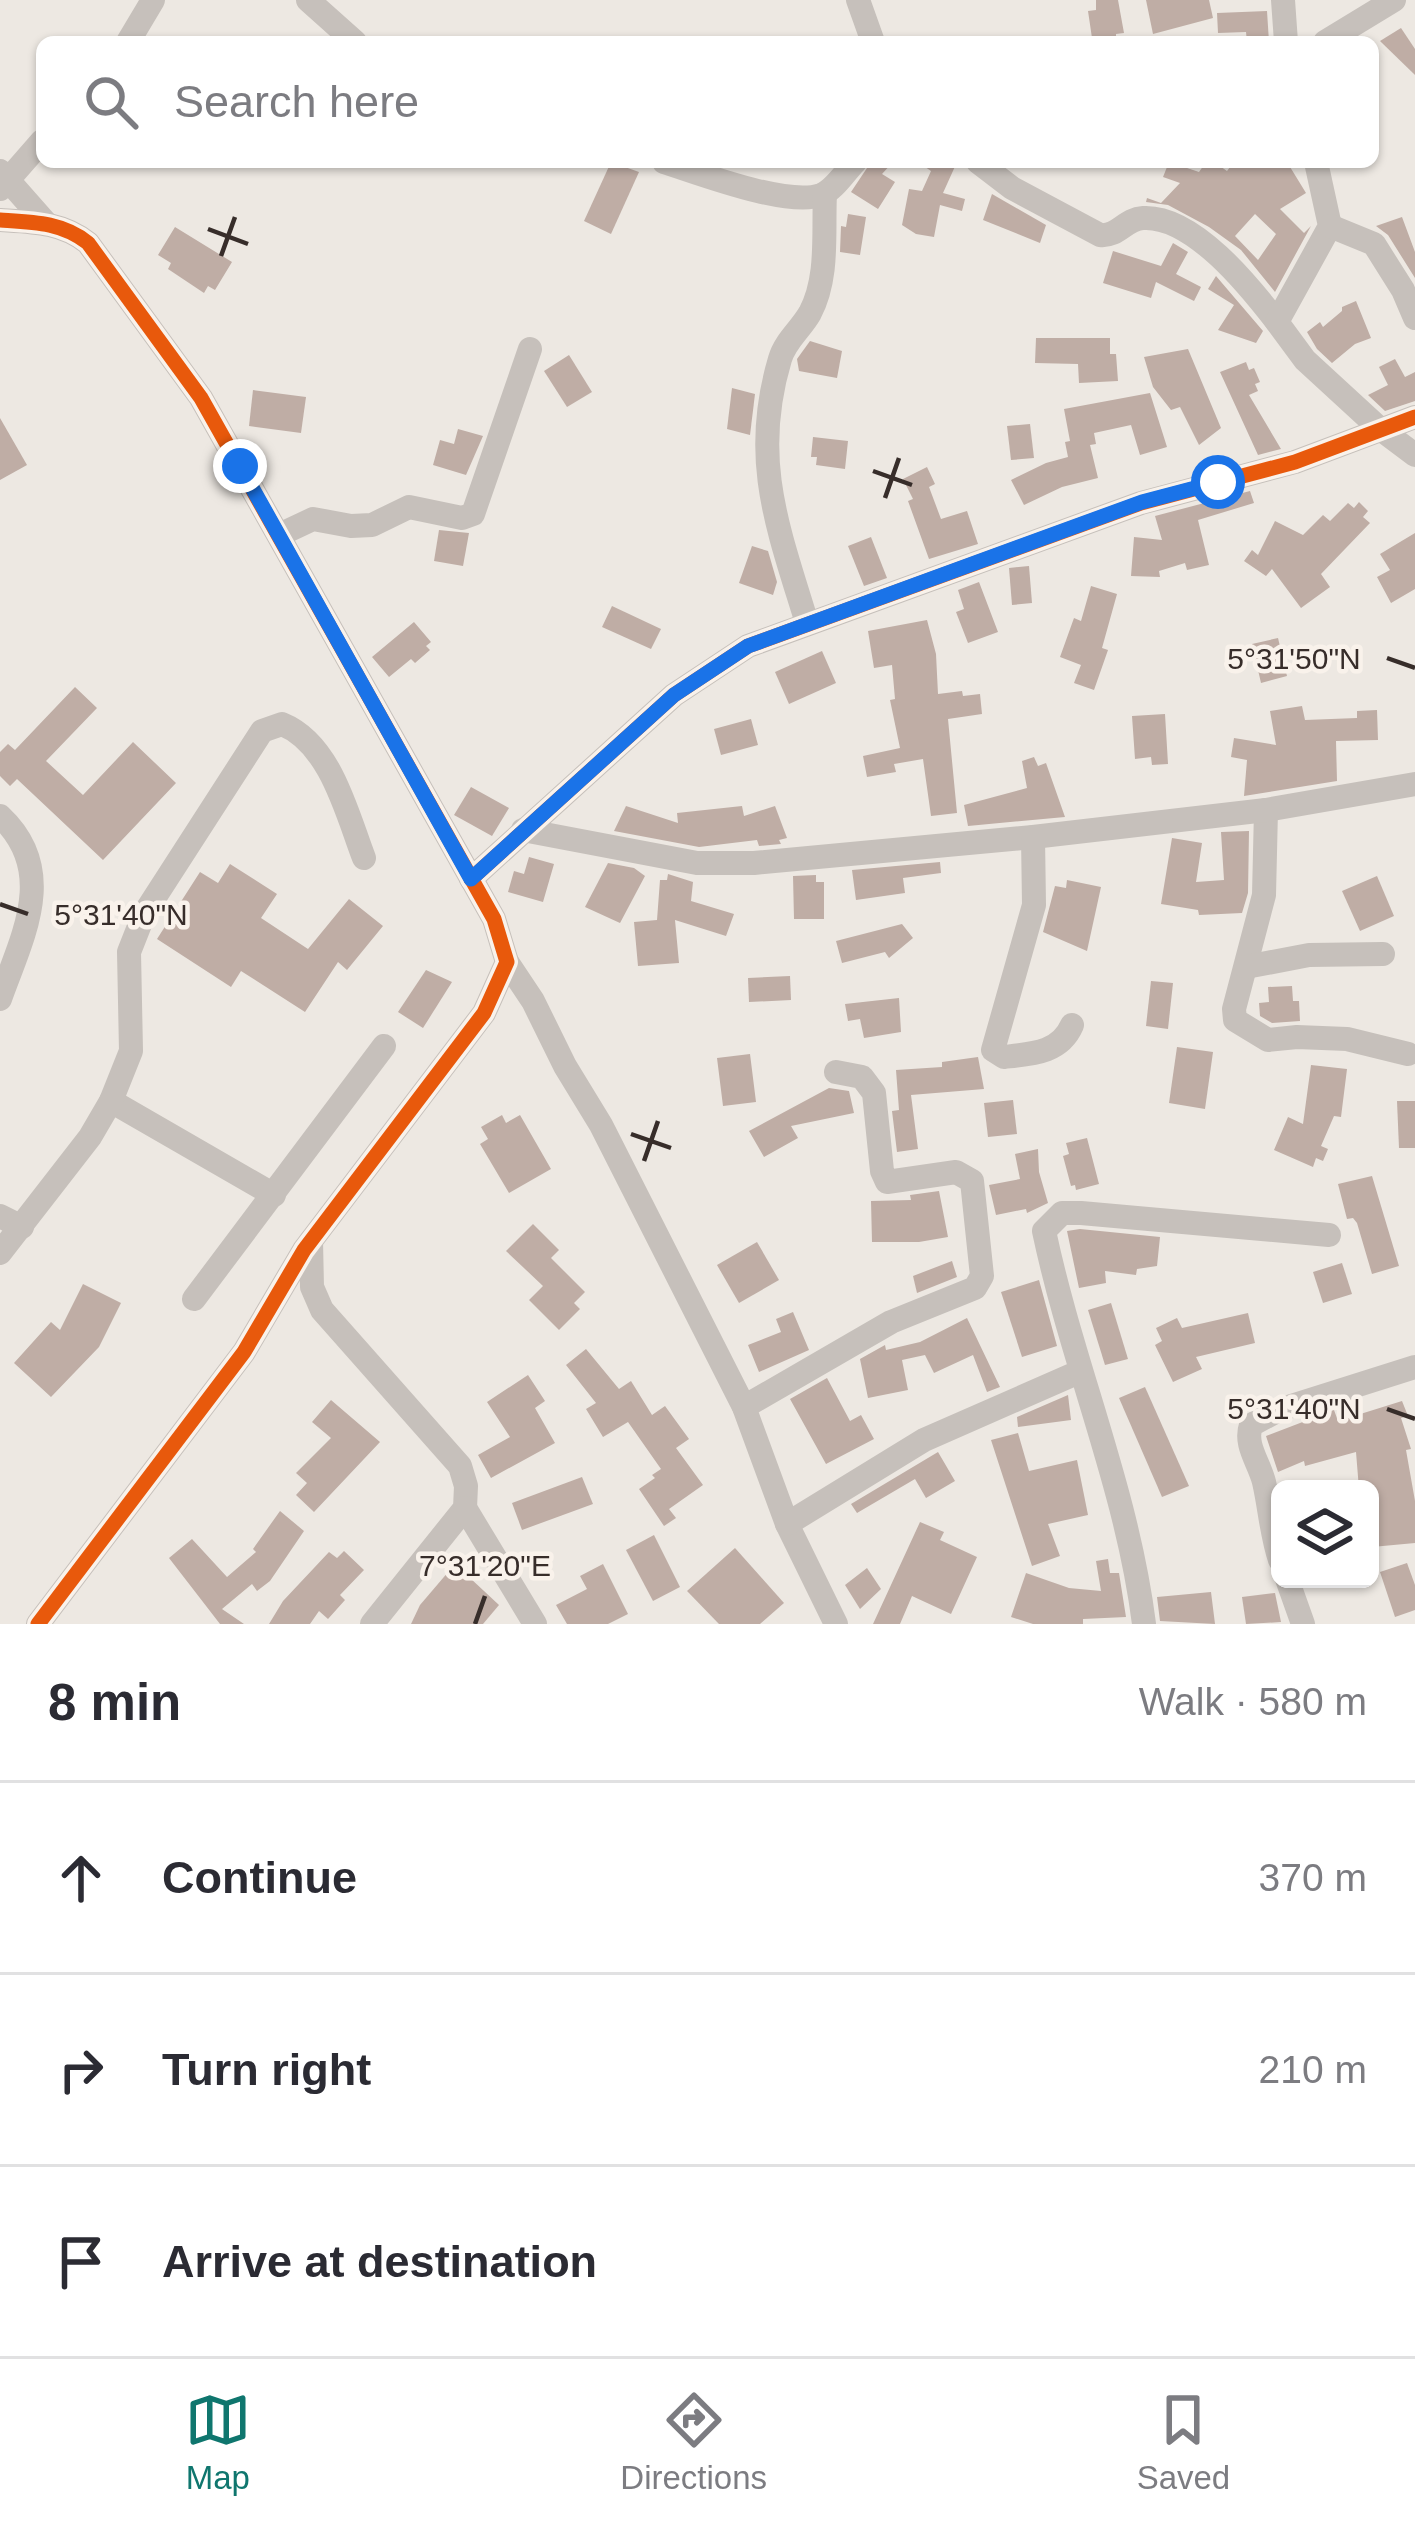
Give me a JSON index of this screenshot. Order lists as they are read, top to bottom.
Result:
{
  "page": {
    "search": "Search here",
    "heading": ["8 min", "Walk · 580 m"],
    "list": [
      ["Continue", "370 m"],
      ["Turn right", "210 m"],
      "Arrive at destination"
    ],
    "nav": ["Map", "Directions", "Saved"]
  },
  "coordinates": ["5°31'50\"N", "5°31'40\"N", "7°31'20\"E"]
}
